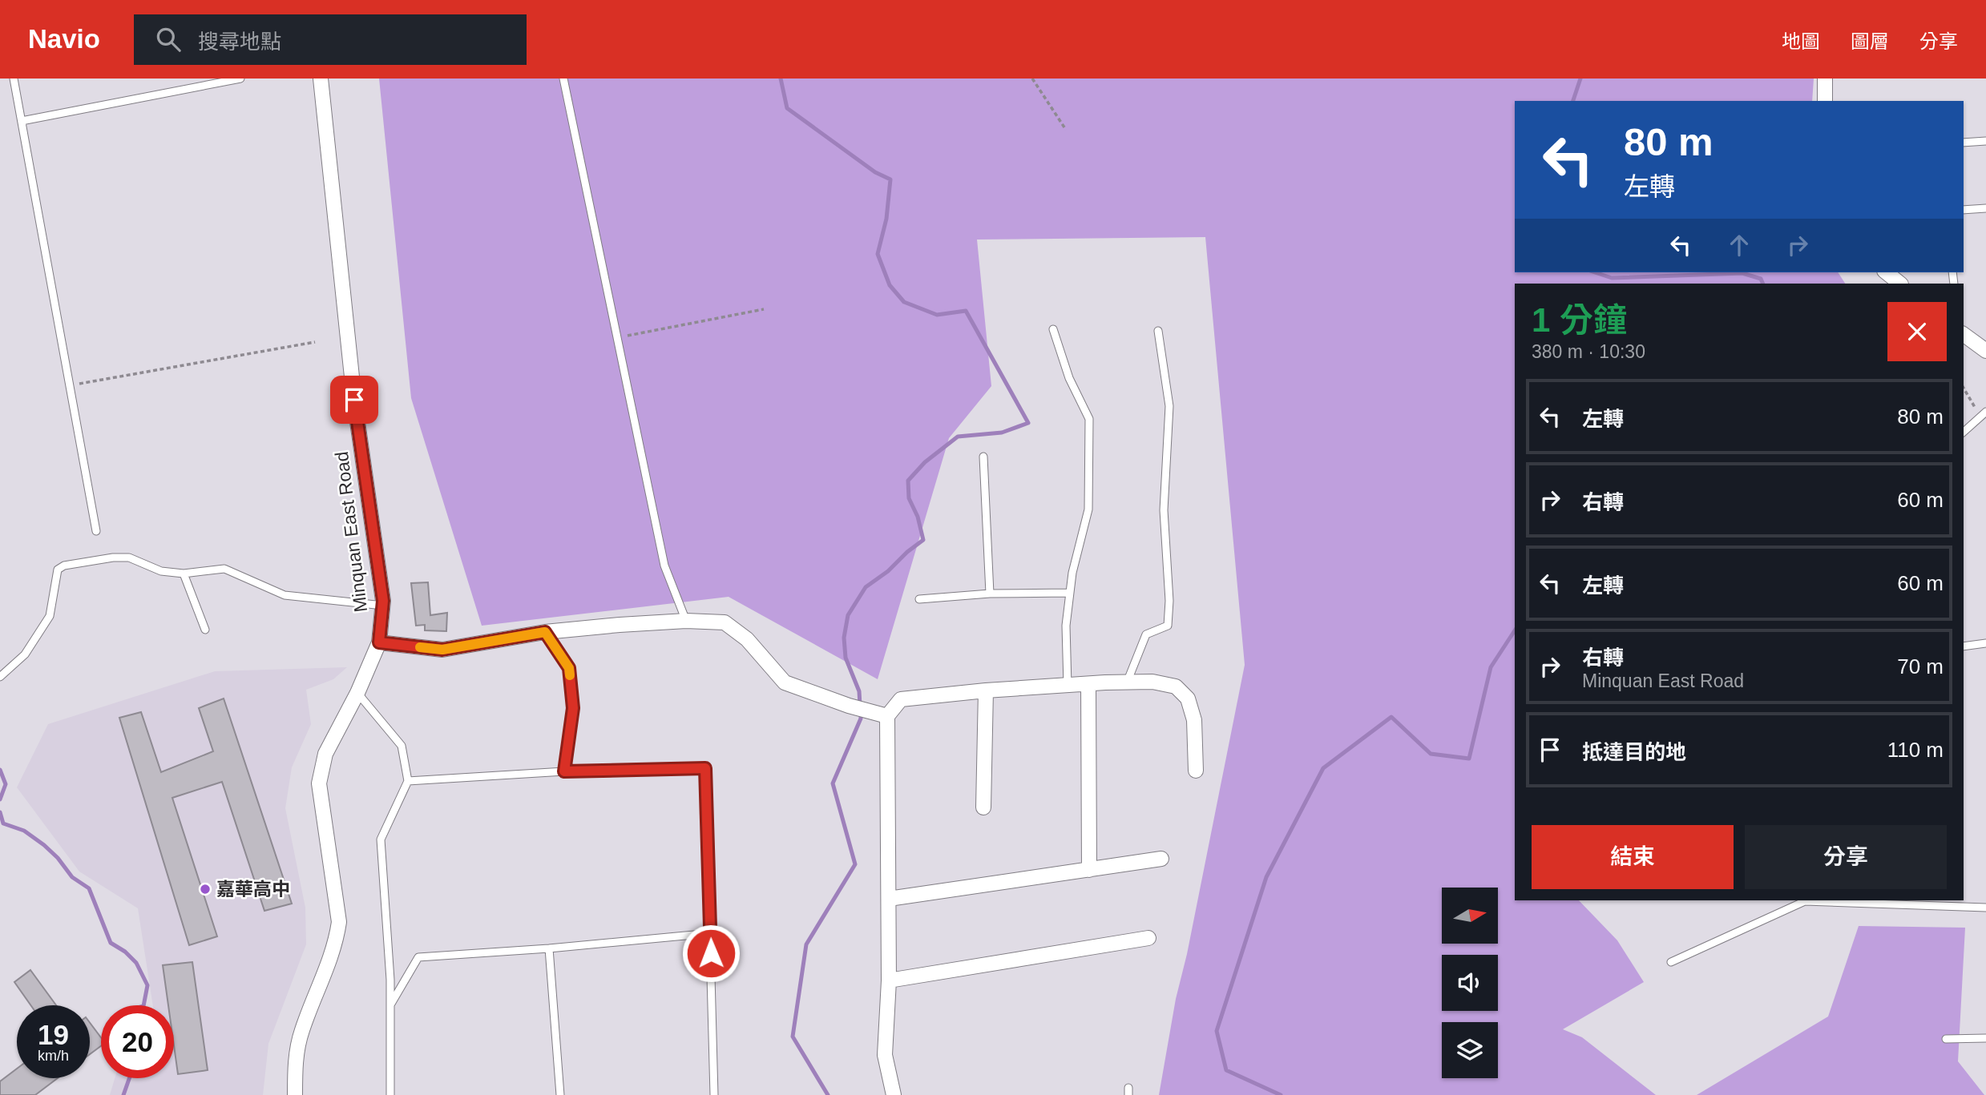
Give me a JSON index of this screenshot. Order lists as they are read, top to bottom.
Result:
{
  "streets": {
    "street": ["Minquan East Road"]
  },
  "places": ["嘉華高中"],
  "north": "right",
  "page": {
    "header": "Navio",
    "search": "搜尋地點",
    "nav": ["地圖", "圖層", "分享"],
    "turn": ["80 m", "左轉"],
    "heading": ["1 分鐘", "380 m · 10:30"],
    "list": [
      {
        "name": "左轉",
        "value": "80 m"
      },
      {
        "name": "右轉",
        "value": "60 m"
      },
      {
        "name": "左轉",
        "value": "60 m"
      },
      {
        "name": "右轉",
        "note": "Minquan East Road",
        "value": "70 m"
      },
      {
        "name": "抵達目的地",
        "value": "110 m"
      }
    ],
    "buttons": ["結束", "分享"],
    "speed": "19 km/h",
    "limit": "20"
  }
}
